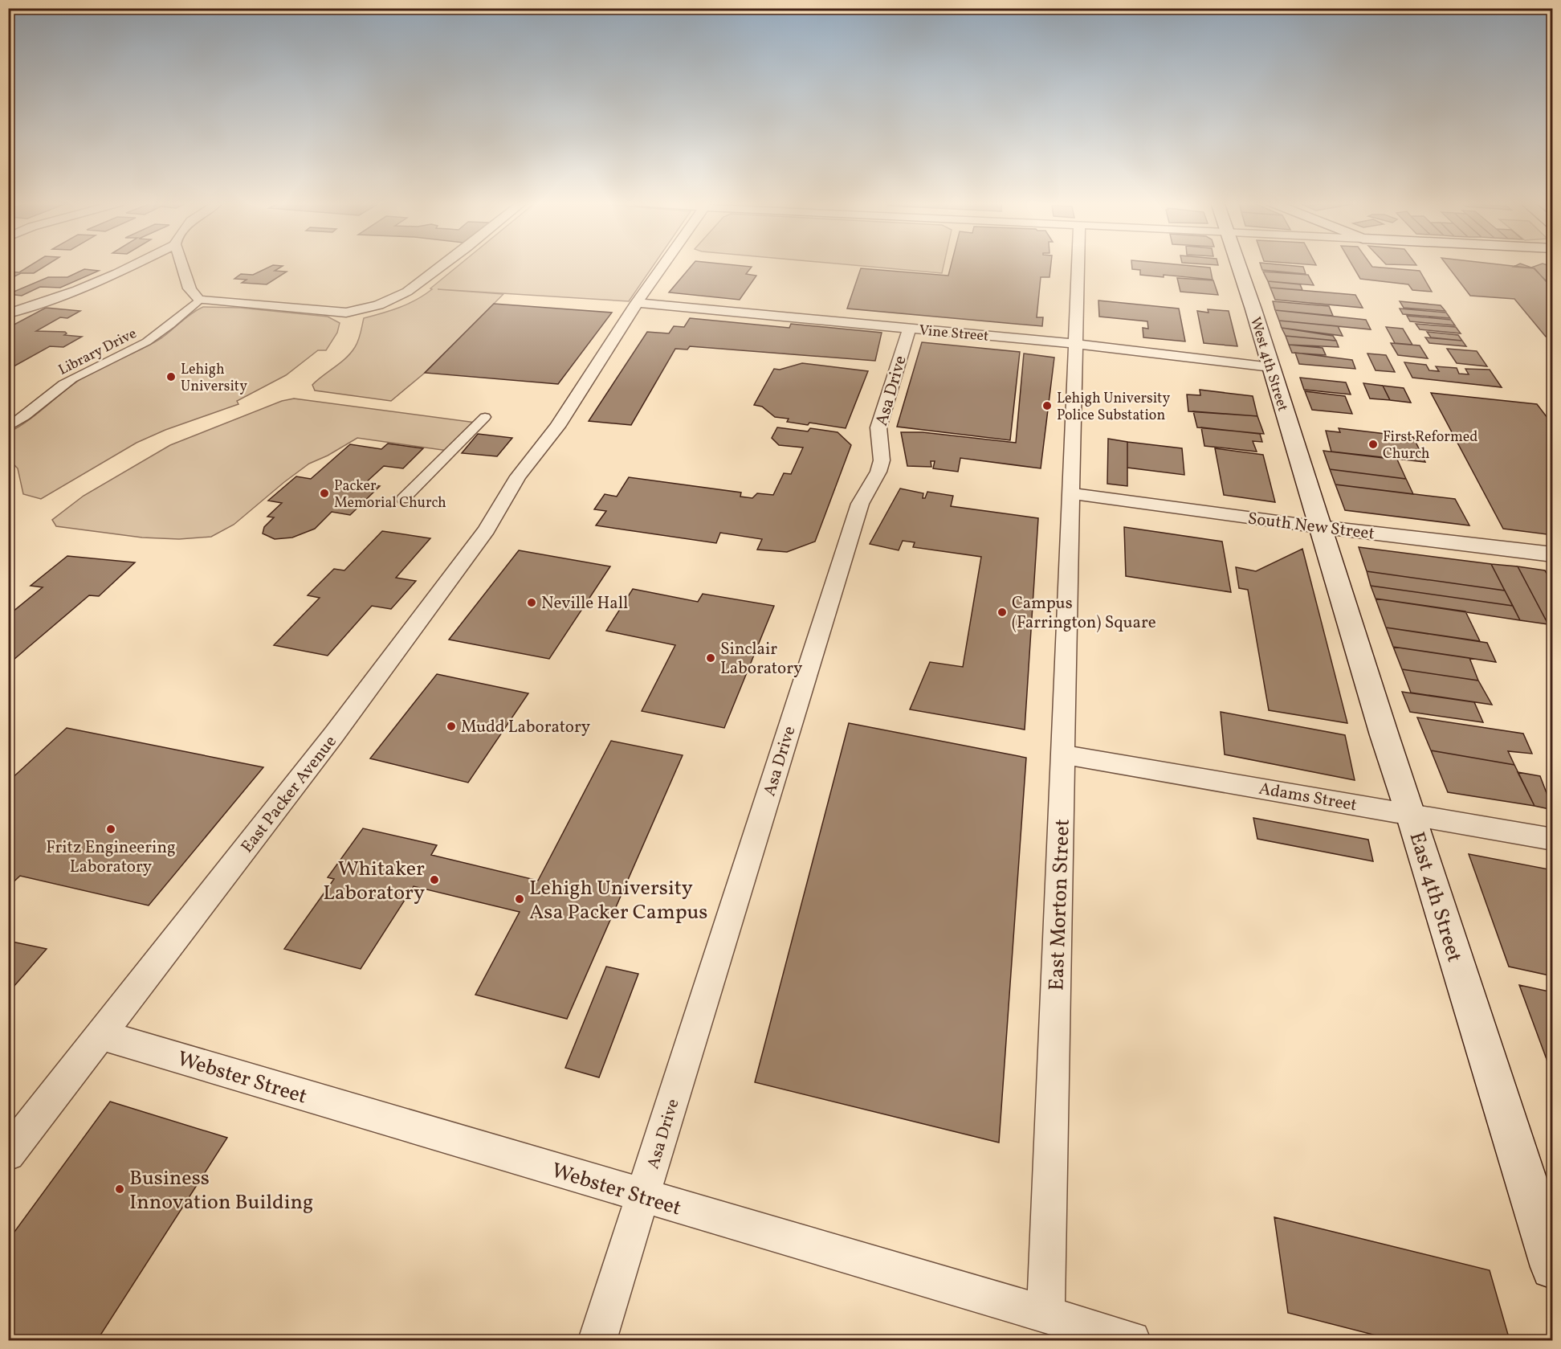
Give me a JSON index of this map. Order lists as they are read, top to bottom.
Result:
{
  "streets": {
    "main road": ["West 4th Street", "South New Street", "East 4th Street"],
    "street": [
      "Vine Street",
      "Library Drive",
      "Asa Drive",
      "East Packer Avenue",
      "Adams Street",
      "East Morton Street",
      "Webster Street"
    ]
  },
  "crossings": [
    ["Vine Street", "West 4th Street"],
    ["Vine Street", "Asa Drive"],
    ["Vine Street", "East Packer Avenue"],
    ["Vine Street", "East Morton Street"],
    ["West 4th Street", "South New Street"],
    ["West 4th Street", "East 4th Street"],
    ["Asa Drive", "Webster Street"],
    ["South New Street", "East 4th Street"],
    ["South New Street", "East Morton Street"],
    ["East Packer Avenue", "Webster Street"],
    ["Adams Street", "East 4th Street"],
    ["Adams Street", "East Morton Street"],
    ["East Morton Street", "Webster Street"]
  ],
  "places": [
    "Lehigh University",
    "Lehigh University Police Substation",
    "First Reformed Church",
    "Packer Memorial Church",
    "Neville Hall",
    "Campus (Farrington) Square",
    "Sinclair Laboratory",
    "Mudd Laboratory",
    "Fritz Engineering Laboratory",
    "Whitaker Laboratory",
    "Lehigh University Asa Packer Campus",
    "Business Innovation Building"
  ]
}
